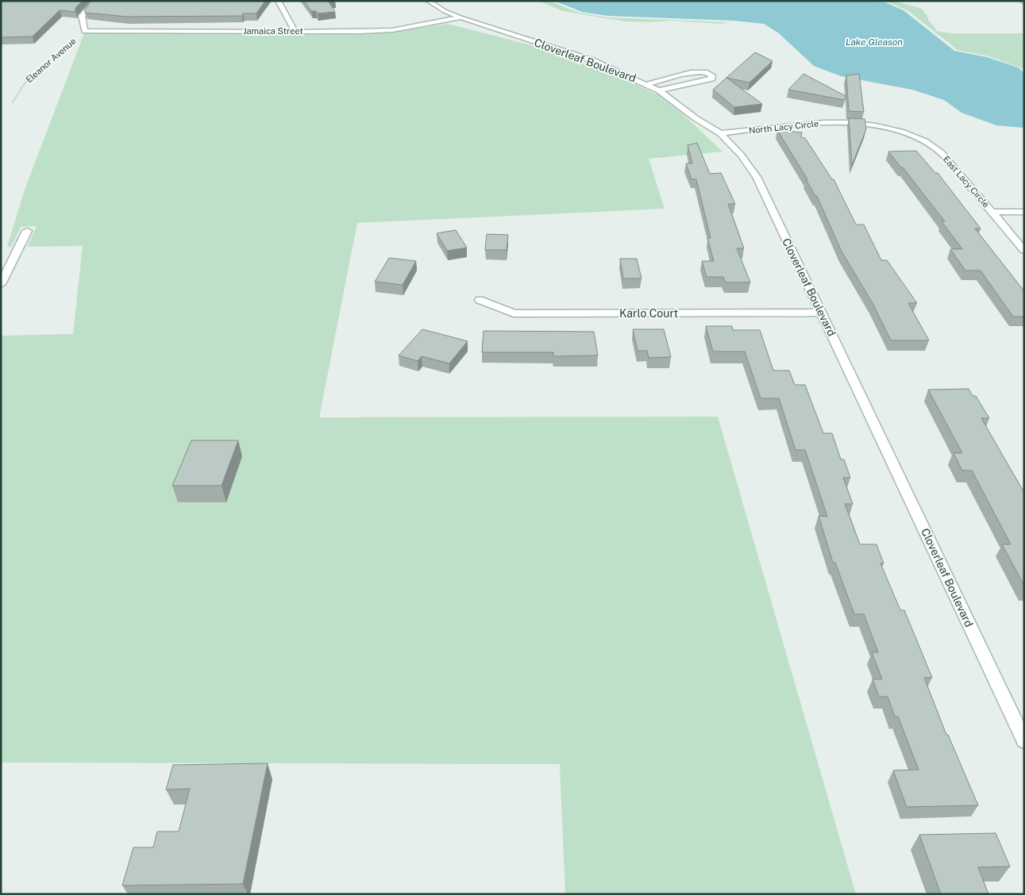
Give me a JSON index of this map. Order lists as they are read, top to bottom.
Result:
{
  "streets": {
    "street": [
      "Jamaica Street",
      "Eleanor Avenue",
      "Cloverleaf Boulevard",
      "North Lacy Circle",
      "East Lacy Circle",
      "Karlo Court"
    ]
  },
  "crossings": [
    ["Jamaica Street", "Eleanor Avenue"],
    ["Jamaica Street", "Cloverleaf Boulevard"],
    ["Cloverleaf Boulevard", "North Lacy Circle"],
    ["Cloverleaf Boulevard", "Karlo Court"],
    ["North Lacy Circle", "East Lacy Circle"]
  ],
  "water": ["Lake Gleason"]
}
